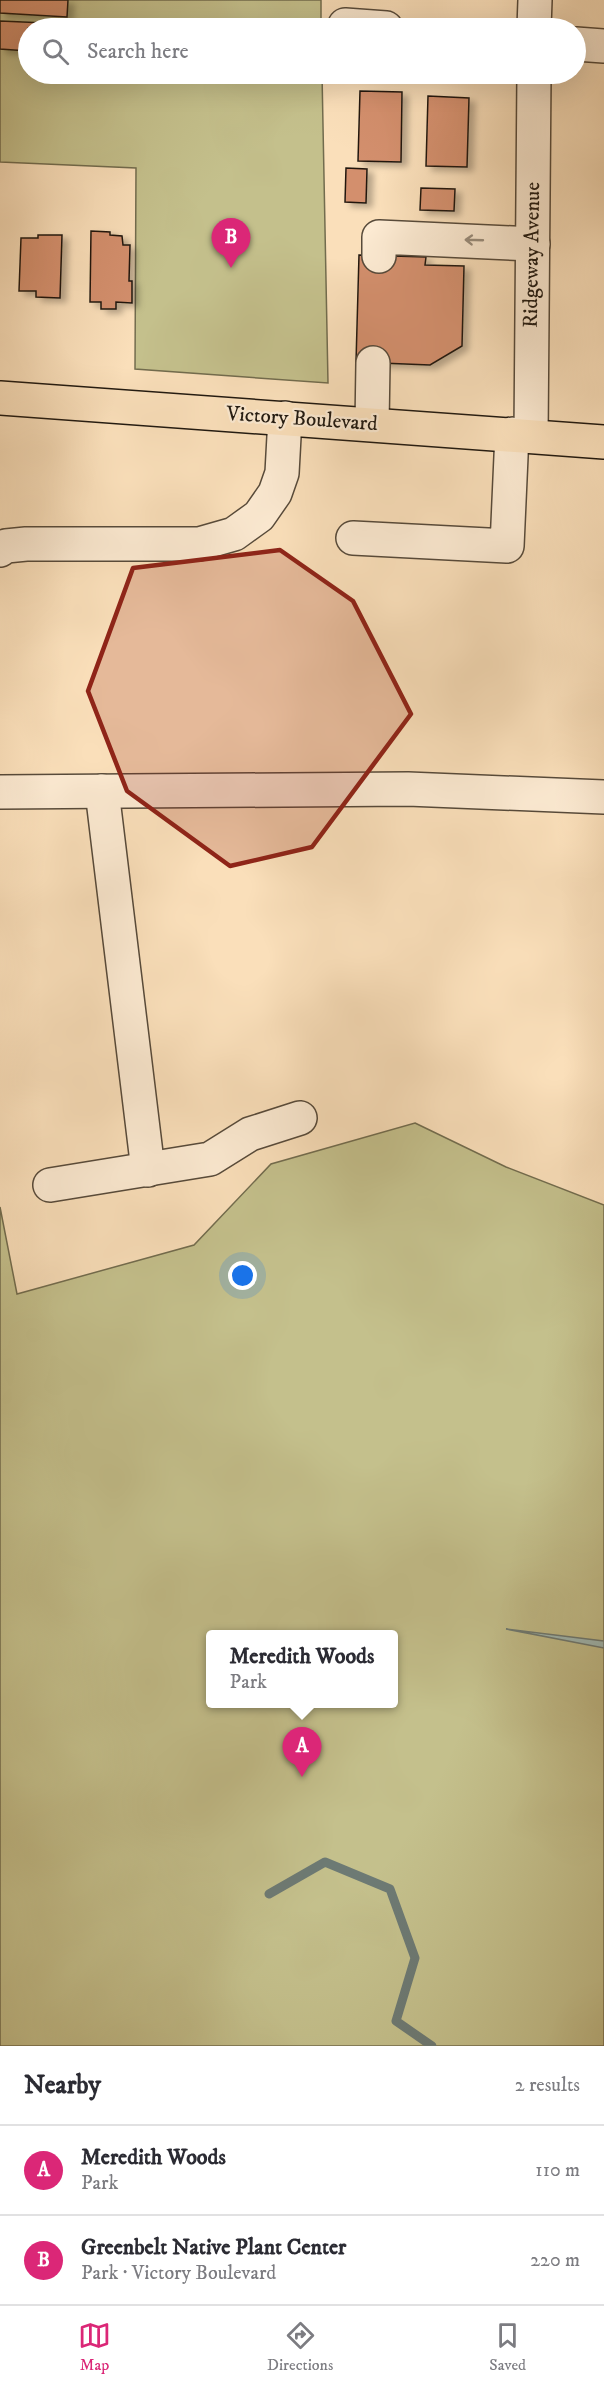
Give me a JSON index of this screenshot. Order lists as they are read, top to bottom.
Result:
{
  "streets": {
    "main road": ["Victory Boulevard"],
    "street": ["Ridgeway Avenue"]
  },
  "crossings": [
    ["Ridgeway Avenue", "Victory Boulevard"]
  ],
  "page": {
    "search": "Search here",
    "pins": ["B", "A"],
    "popup": ["Meredith Woods", "Park"],
    "heading": ["Nearby", "2 results"],
    "list": [
      {
        "mark": "A",
        "name": "Meredith Woods",
        "note": "Park",
        "value": "110 m"
      },
      {
        "mark": "B",
        "name": "Greenbelt Native Plant Center",
        "note": "Park · Victory Boulevard",
        "value": "220 m"
      }
    ],
    "nav": ["Map", "Directions", "Saved"]
  }
}
